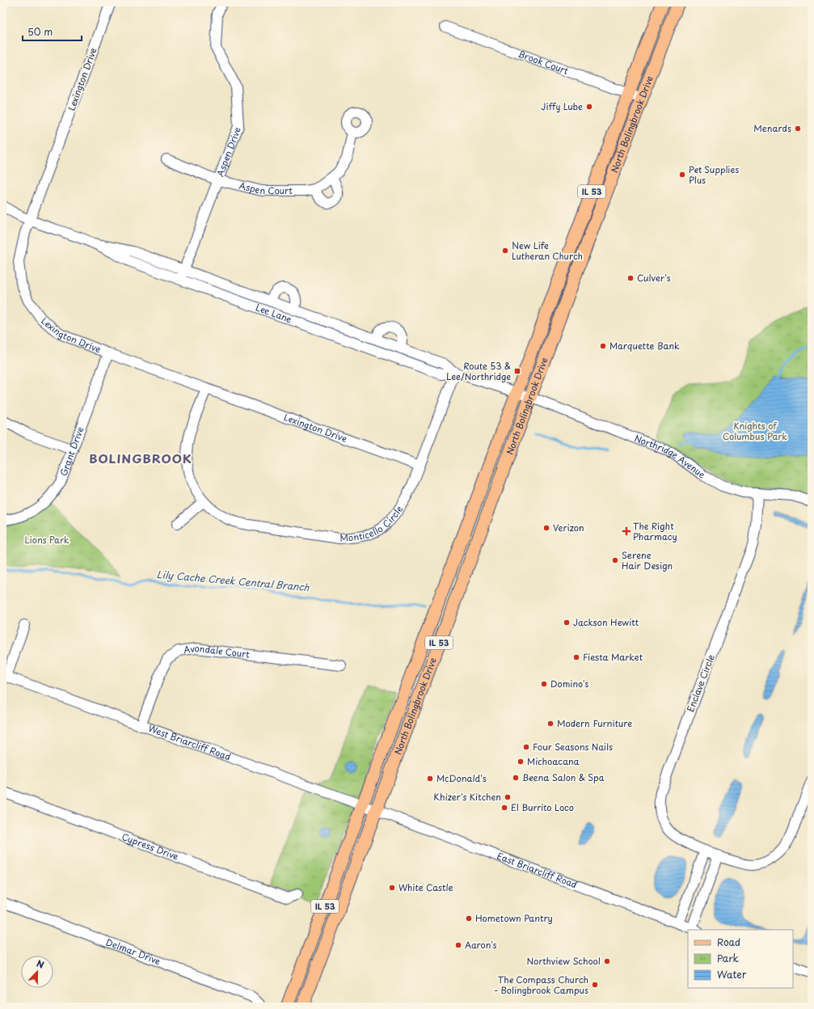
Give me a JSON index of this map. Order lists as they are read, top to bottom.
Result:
{
  "streets": {
    "main road": ["North Bolingbrook Drive", "IL 53"],
    "street": [
      "Brook Court",
      "Lexington Drive",
      "Aspen Drive",
      "Aspen Court",
      "Lee Lane",
      "Grant Drive",
      "Northridge Avenue",
      "Monticello Circle",
      "Avondale Court",
      "Enclave Circle",
      "West Briarcliff Road",
      "Cypress Drive",
      "East Briarcliff Road",
      "Delmar Drive"
    ]
  },
  "crossings": [
    ["Brook Court", "North Bolingbrook Drive"],
    ["Lexington Drive", "Lee Lane"],
    ["Lexington Drive", "Grant Drive"],
    ["Lexington Drive", "Monticello Circle"],
    ["North Bolingbrook Drive", "IL 53"],
    ["North Bolingbrook Drive", "Lee Lane"],
    ["North Bolingbrook Drive", "Northridge Avenue"],
    ["North Bolingbrook Drive", "West Briarcliff Road"],
    ["North Bolingbrook Drive", "East Briarcliff Road"],
    ["Aspen Drive", "Aspen Court"],
    ["Aspen Drive", "Lee Lane"],
    ["IL 53", "West Briarcliff Road"],
    ["IL 53", "East Briarcliff Road"],
    ["Lee Lane", "Northridge Avenue"],
    ["Lee Lane", "Monticello Circle"],
    ["Northridge Avenue", "Enclave Circle"],
    ["Avondale Court", "West Briarcliff Road"],
    ["West Briarcliff Road", "East Briarcliff Road"]
  ],
  "districts": ["BOLINGBROOK"],
  "water": ["Lily Cache Creek Central Branch"],
  "parks": ["Knights of Columbus Park", "Lions Park"],
  "places": {
    "other": [
      "Jiffy Lube",
      "Menards",
      "Pet Supplies Plus",
      "New Life Lutheran Church",
      "Culver's",
      "Marquette Bank",
      "Verizon",
      "Serene Hair Design",
      "Jackson Hewitt",
      "Fiesta Market",
      "Domino's",
      "Modern Furniture",
      "Four Seasons Nails",
      "Michoacana",
      "Beena Salon & Spa",
      "McDonald's",
      "Khizer's Kitchen",
      "El Burrito Loco",
      "White Castle",
      "Hometown Pantry",
      "Aaron's",
      "Northview School",
      "The Compass Church - Bolingbrook Campus"
    ],
    "transit": ["Route 53 & Lee/Northridge"],
    "health": ["The Right Pharmacy"]
  },
  "legend": ["Road", "Park", "Water"],
  "scale_bar": "50 m",
  "north": "top"
}
